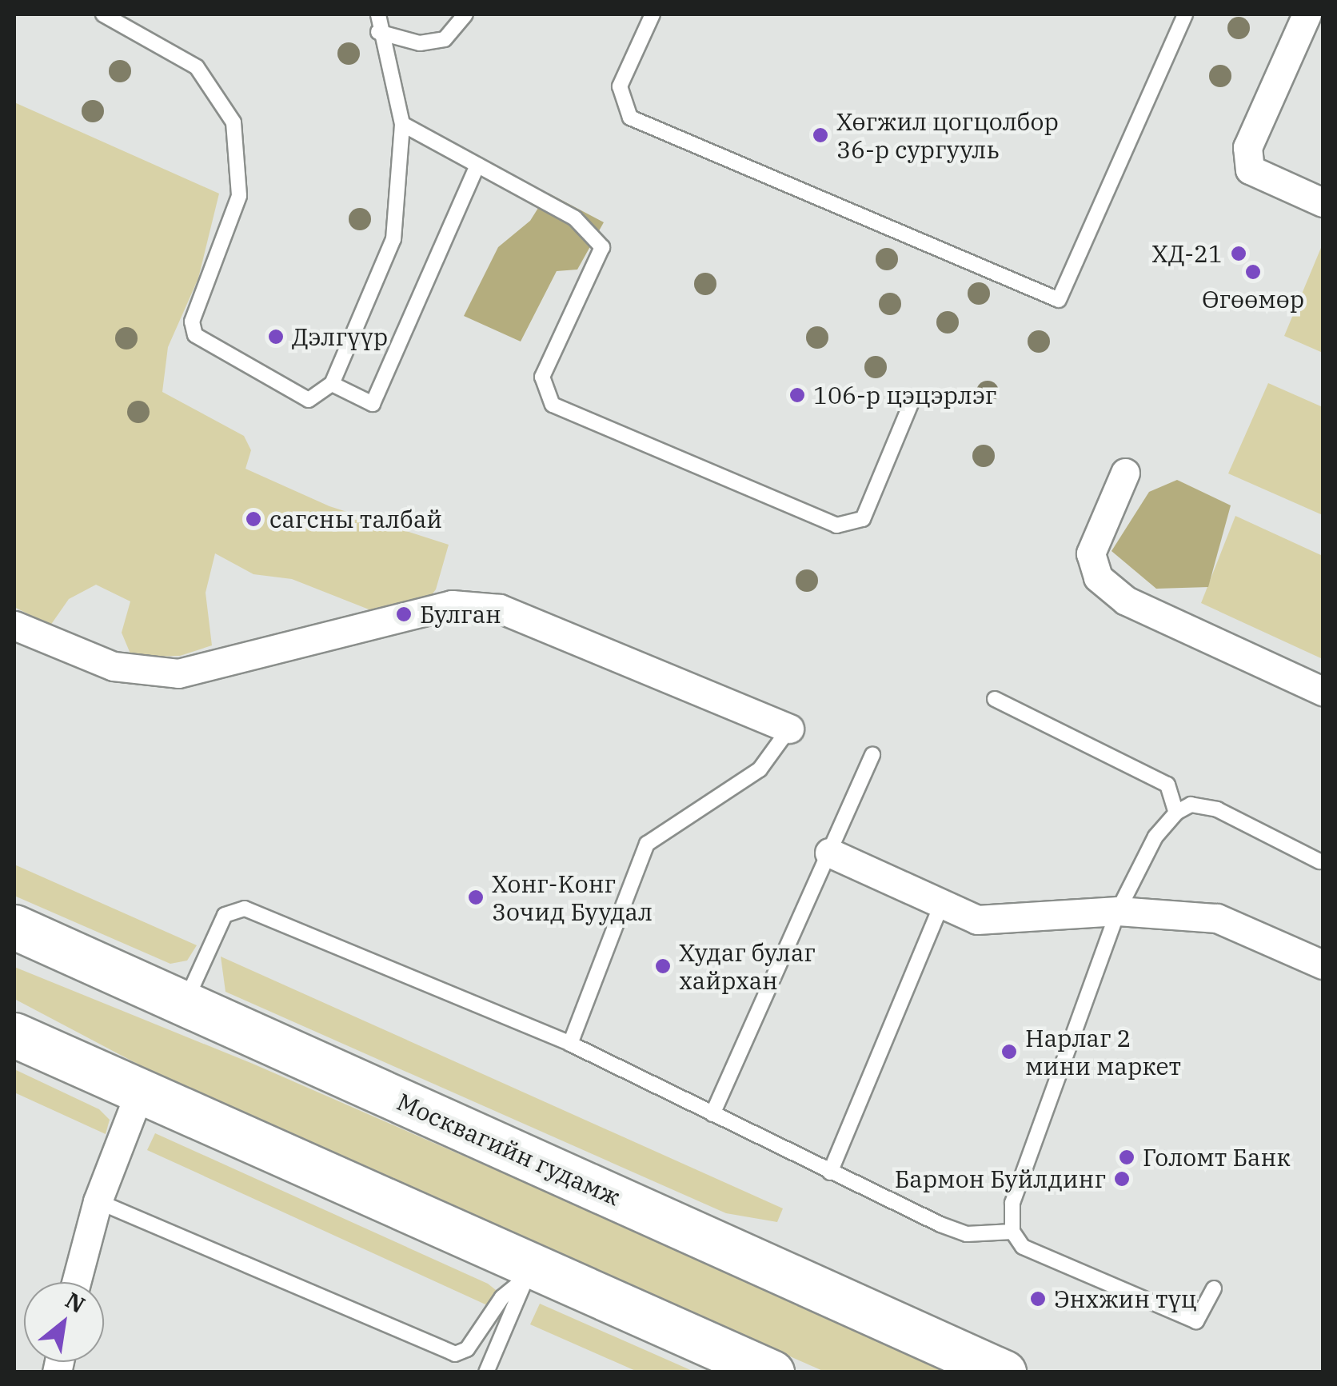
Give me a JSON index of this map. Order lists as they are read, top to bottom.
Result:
{
  "streets": {
    "highway": ["Москвагийн гудамж"]
  },
  "places": [
    "Хөгжил цогцолбор 36-р сургууль",
    "ХД-21",
    "Өгөөмөр",
    "Дэлгүүр",
    "106-р цэцэрлэг",
    "сагсны талбай",
    "Булган",
    "Хонг-Kонг 3очид Буудал",
    "Худаг булаг хайрхан",
    "Нарлаг 2 мини маркет",
    "Голомт Банк",
    "Бармон Буйлдинг",
    "Энхжин түц"
  ],
  "north": "top right"
}
